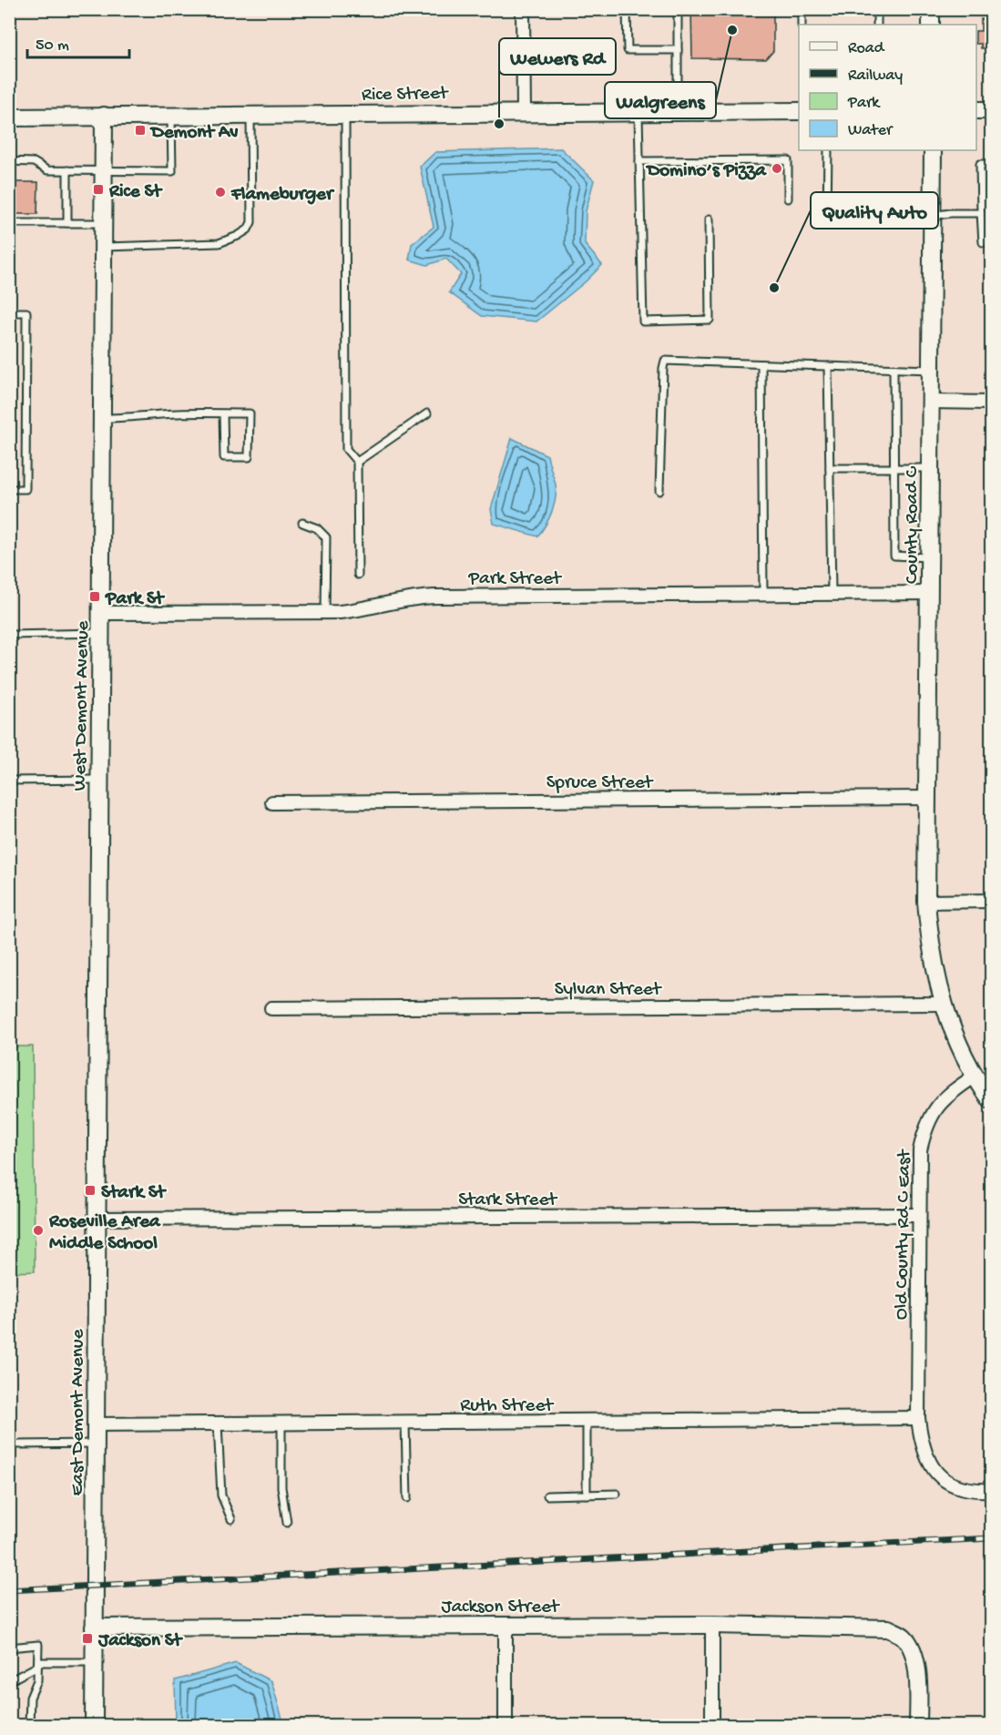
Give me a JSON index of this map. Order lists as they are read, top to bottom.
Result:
{
  "streets": {
    "street": [
      "Rice Street",
      "County Road C",
      "Park Street",
      "West Demont Avenue",
      "Spruce Street",
      "Sylvan Street",
      "Stark Street",
      "Old County Rd C East",
      "Ruth Street",
      "East Demont Avenue",
      "Jackson Street"
    ]
  },
  "crossings": [
    ["Rice Street", "West Demont Avenue"],
    ["County Road C", "Park Street"],
    ["County Road C", "Spruce Street"],
    ["County Road C", "Sylvan Street"],
    ["County Road C", "Old County Rd C East"],
    ["Park Street", "West Demont Avenue"],
    ["West Demont Avenue", "East Demont Avenue"],
    ["Stark Street", "Old County Rd C East"],
    ["Stark Street", "East Demont Avenue"],
    ["Old County Rd C East", "Ruth Street"],
    ["Ruth Street", "East Demont Avenue"],
    ["East Demont Avenue", "Jackson Street"]
  ],
  "places": {
    "other": [
      "Walgreens",
      "Wewers Rd",
      "Domino’s Pizza",
      "Flameburger",
      "Quality Auto",
      "Roseville Area Middle School"
    ],
    "transit": [
      "Demont Av",
      "Rice St",
      "Park St",
      "Stark St",
      "Jackson St"
    ]
  },
  "legend": [
    "Road",
    "Railway",
    "Park",
    "Water"
  ],
  "scale_bar": "50 m"
}
